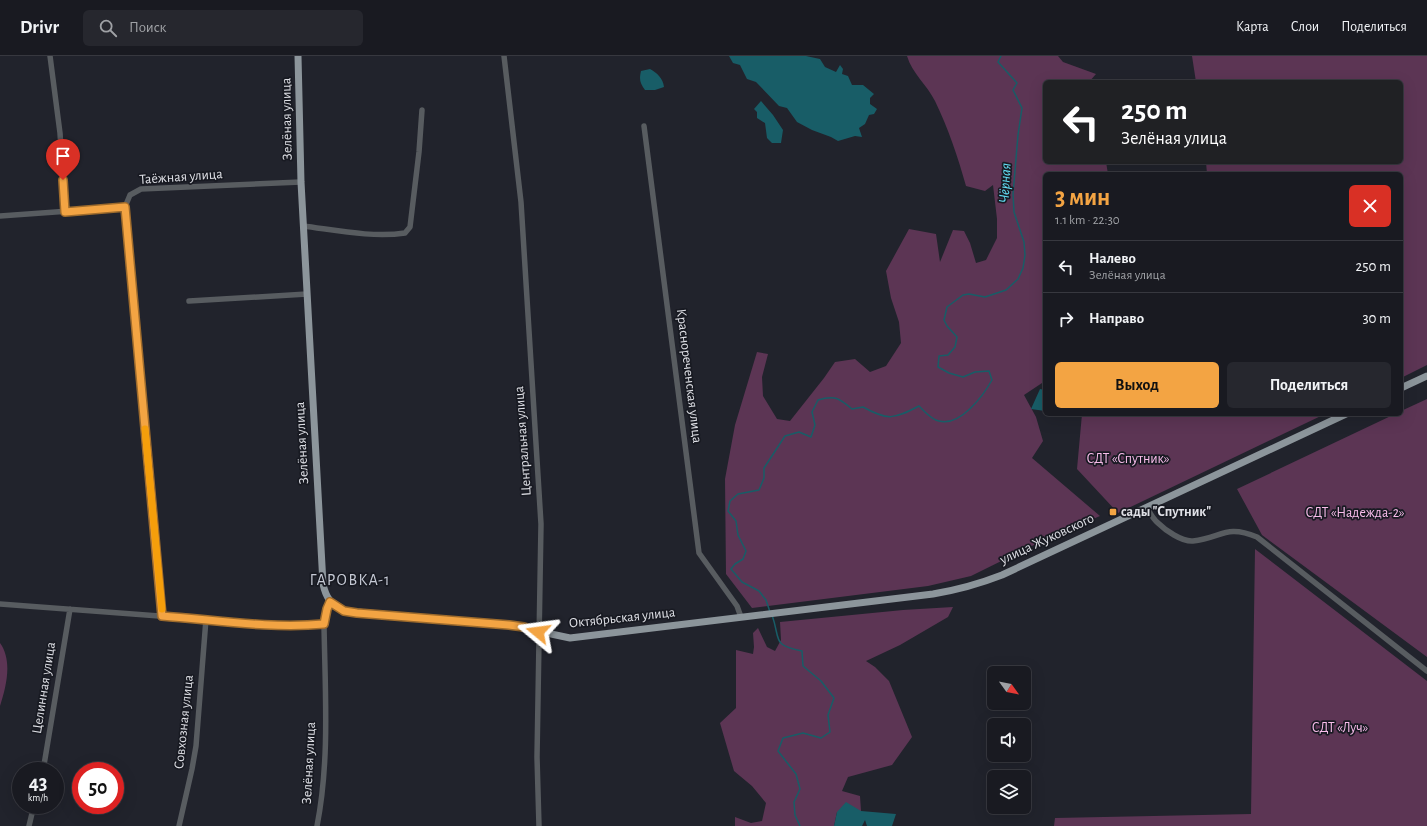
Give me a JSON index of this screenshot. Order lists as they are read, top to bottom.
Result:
{
  "streets": {
    "main road": ["Зелёная улица", "улица Жуковского", "Октябрьская улица"],
    "street": [
      "Таёжная улица",
      "Краснореченская улица",
      "Центральная улица",
      "Целинная улица",
      "Совхозная улица"
    ]
  },
  "crossings": [
    ["Зелёная улица", "Таёжная улица"],
    ["Зелёная улица", "Октябрьская улица"],
    ["Краснореченская улица", "Октябрьская улица"],
    ["Центральная улица", "Октябрьская улица"],
    ["улица Жуковского", "Октябрьская улица"]
  ],
  "districts": ["ГАРОВКА-1"],
  "water": ["Чёрная"],
  "parks": ["СДТ «Спутник»", "СДТ «Надежда-2»", "СДТ «Луч»"],
  "places": {
    "transit": ["сады \"Спутник\""]
  },
  "north": "bottom right",
  "page": {
    "header": "Drivr",
    "search": "Поиск",
    "nav": ["Карта", "Слои", "Поделиться"],
    "turn": ["250 m", "Зелёная улица"],
    "heading": ["3 мин", "1.1 km · 22:30"],
    "list": [
      {
        "name": "Налево",
        "note": "Зелёная улица",
        "value": "250 m"
      },
      {
        "name": "Направо",
        "value": "30 m"
      }
    ],
    "buttons": ["Выход", "Поделиться"],
    "speed": "43 km/h",
    "limit": "50"
  }
}
